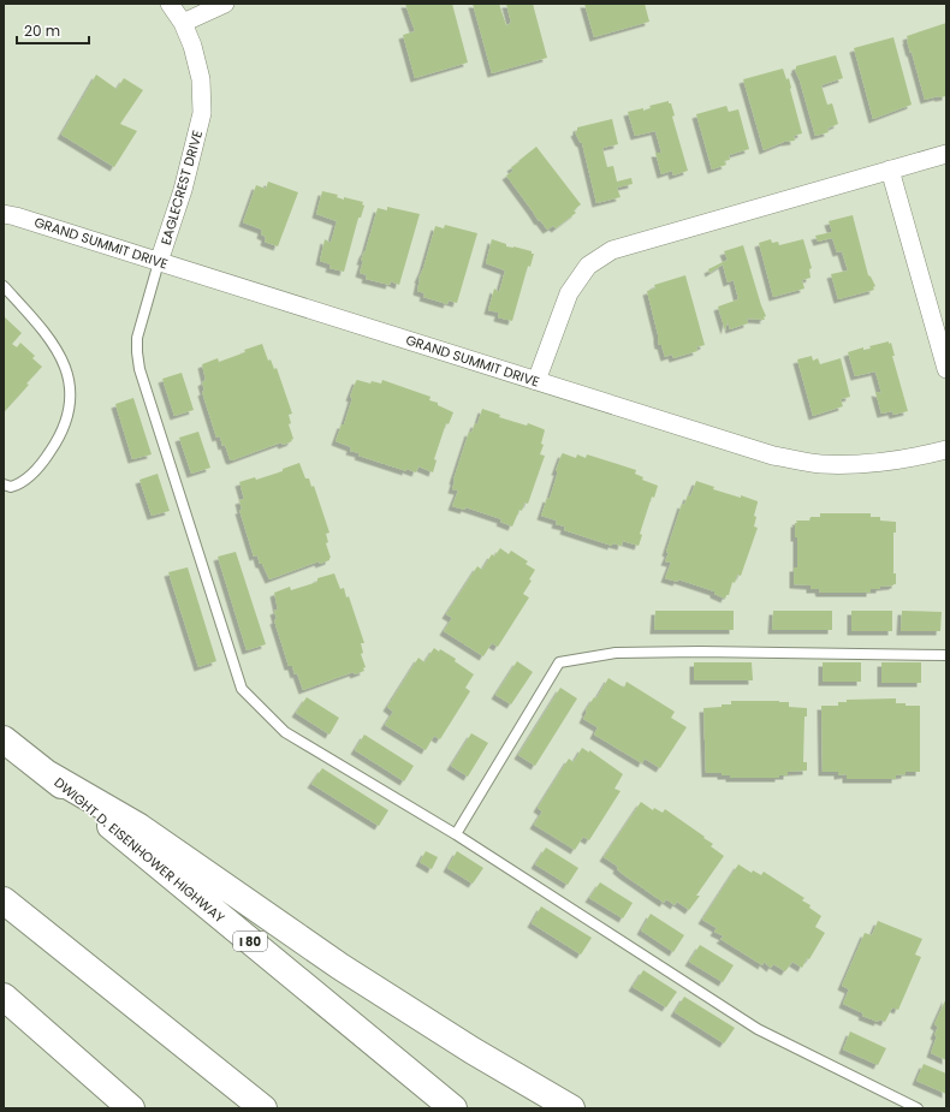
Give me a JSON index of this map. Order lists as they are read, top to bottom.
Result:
{
  "streets": {
    "highway": ["DWIGHT D. EISENHOWER HIGHWAY", "I 80"],
    "street": ["EAGLECREST DRIVE", "GRAND SUMMIT DRIVE"]
  },
  "crossings": [
    ["EAGLECREST DRIVE", "GRAND SUMMIT DRIVE"]
  ],
  "scale_bar": "20 m"
}
